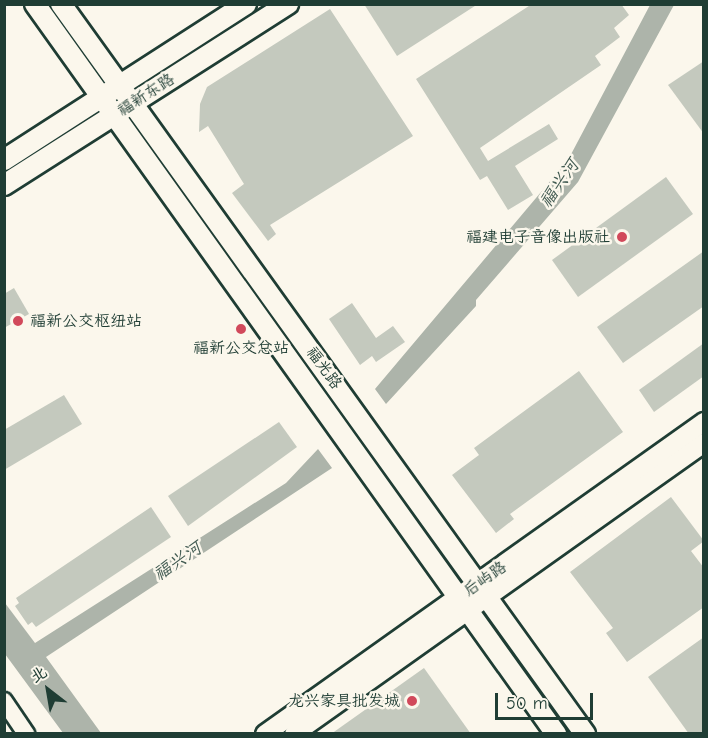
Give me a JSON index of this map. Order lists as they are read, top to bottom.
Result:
{
  "streets": {
    "main road": ["福新东路", "福光路", "后屿路"]
  },
  "crossings": [
    ["福新东路", "福光路"],
    ["福光路", "后屿路"]
  ],
  "water": ["福兴河"],
  "places": [
    "福建电子音像出版社",
    "福新公交枢纽站",
    "福新公交总站",
    "龙兴家具批发城"
  ],
  "scale_bar": "50 m",
  "north": "top left"
}
